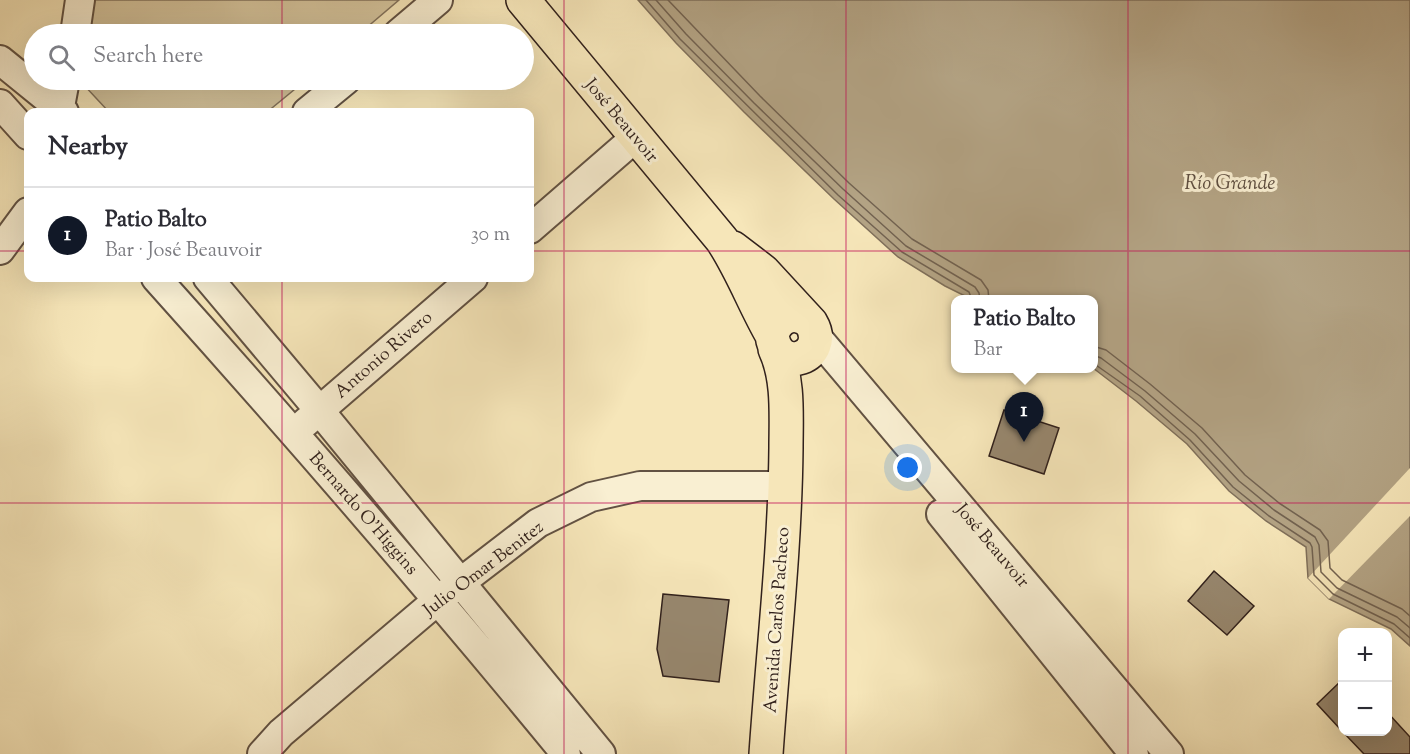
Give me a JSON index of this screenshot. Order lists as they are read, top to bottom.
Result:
{
  "streets": {
    "main road": ["José Beauvoir", "Avenida Carlos Pacheco"],
    "street": ["Antonio Rivero", "Bernardo O'Higgins", "Julio Omar Benitez"]
  },
  "crossings": [
    ["José Beauvoir", "Avenida Carlos Pacheco"],
    ["Antonio Rivero", "Bernardo O'Higgins"],
    ["Bernardo O'Higgins", "Julio Omar Benitez"],
    ["Julio Omar Benitez", "Avenida Carlos Pacheco"]
  ],
  "water": ["Río Grande"],
  "page": {
    "search": "Search here",
    "heading": "Nearby",
    "list": [
      {
        "mark": "1",
        "name": "Patio Balto",
        "note": "Bar · José Beauvoir",
        "value": "30 m"
      }
    ],
    "popup": ["Patio Balto", "Bar"],
    "pins": "1",
    "map_buttons": ["+", "−"]
  }
}
